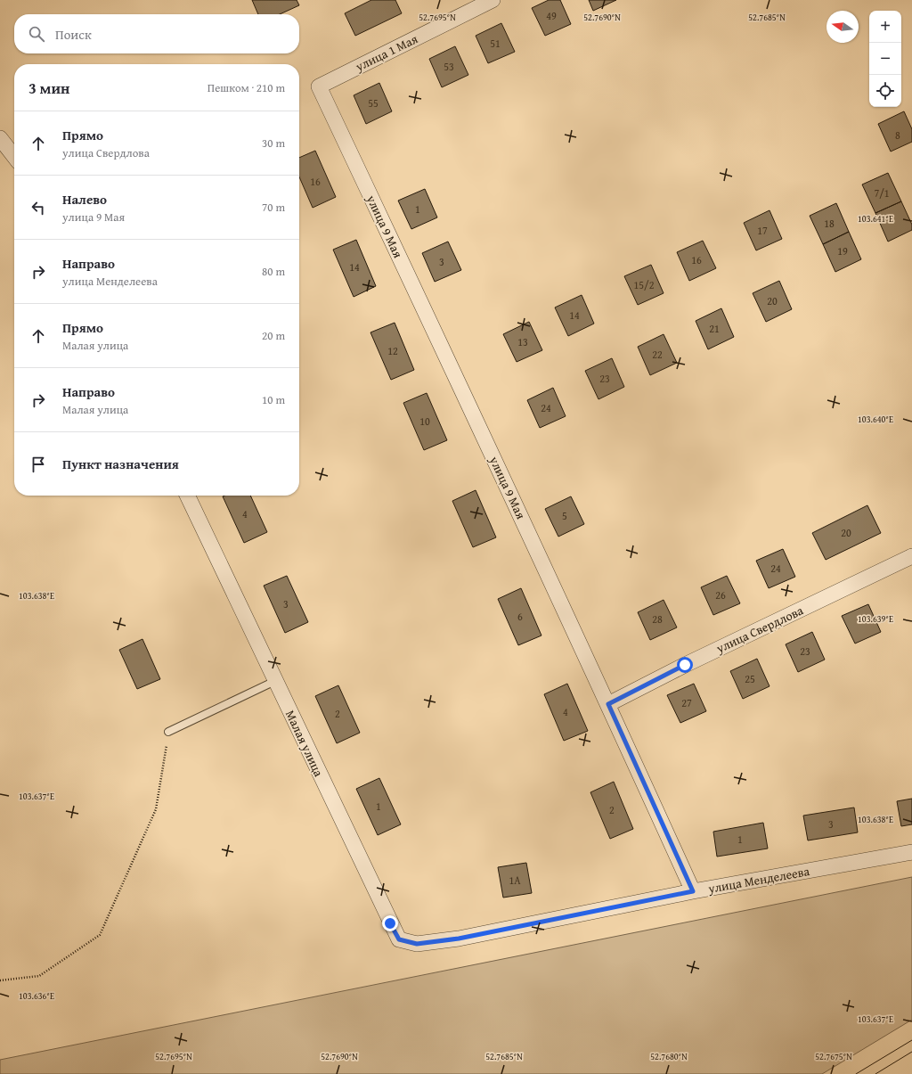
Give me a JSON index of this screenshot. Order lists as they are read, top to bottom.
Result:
{
  "streets": {
    "street": [
      "улица 1 Мая",
      "улица 9 Мая",
      "улица Свердлова",
      "Малая улица",
      "улица Менделеева"
    ]
  },
  "crossings": [
    ["улица 1 Мая", "улица 9 Мая"],
    ["улица 9 Мая", "улица Свердлова"],
    ["улица 9 Мая", "улица Менделеева"],
    ["Малая улица", "улица Менделеева"]
  ],
  "house_numbers": [
    "49",
    "51",
    "53",
    "55",
    "8",
    "16",
    "7/1",
    "1",
    "18",
    "17",
    "19",
    "16",
    "3",
    "14",
    "15/2",
    "20",
    "14",
    "21",
    "13",
    "12",
    "22",
    "23",
    "24",
    "10",
    "4",
    "5",
    "20",
    "24",
    "26",
    "3",
    "6",
    "28",
    "23",
    "25",
    "27",
    "4",
    "2",
    "1",
    "2",
    "3",
    "1",
    "1А"
  ],
  "north": "left",
  "page": {
    "map_buttons": ["+", "−"],
    "search": "Поиск",
    "heading": ["3 мин", "Пешком · 210 m"],
    "list": [
      ["Прямо", "улица Свердлова", "30 m"],
      ["Налево", "улица 9 Мая", "70 m"],
      ["Направо", "улица Менделеева", "80 m"],
      ["Прямо", "Малая улица", "20 m"],
      ["Направо", "Малая улица", "10 m"],
      "Пункт назначения"
    ]
  },
  "coordinates": [
    "52.7695°N",
    "52.7690°N",
    "52.7685°N",
    "103.641°E",
    "103.640°E",
    "103.638°E",
    "103.639°E",
    "103.637°E",
    "103.636°E",
    "52.7680°N",
    "52.7675°N"
  ]
}
